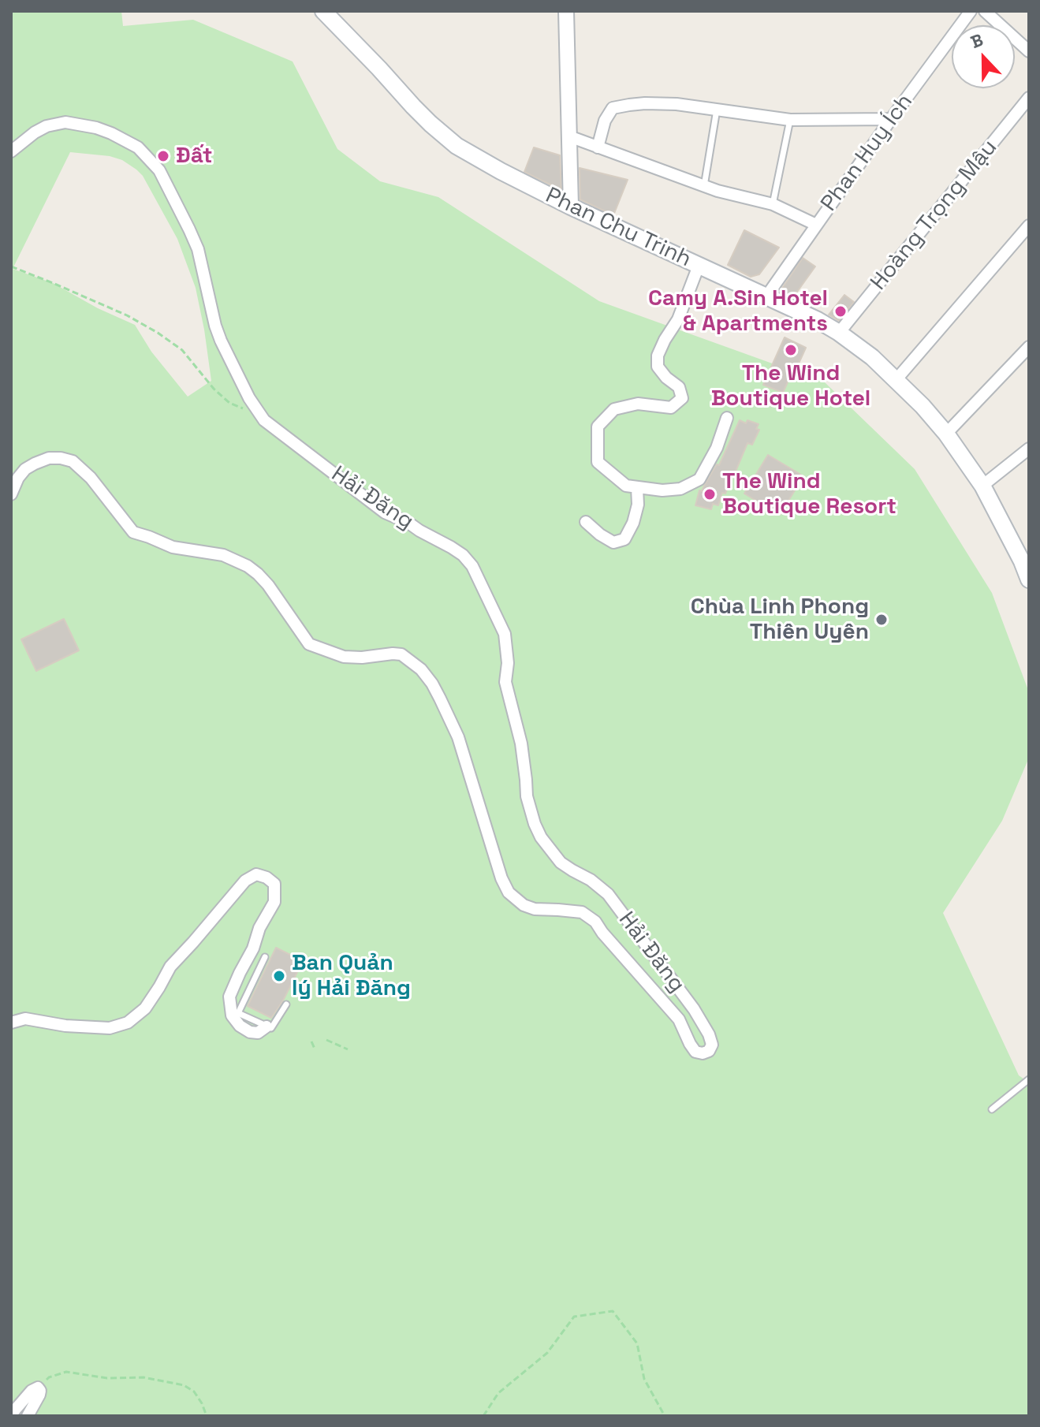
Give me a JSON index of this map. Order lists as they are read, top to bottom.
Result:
{
  "streets": {
    "main road": ["Phan Chu Trinh"],
    "street": ["Phan Huy Ích", "Hoàng Trọng Mậu", "Hải Đăng"]
  },
  "crossings": [
    ["Phan Huy Ích", "Phan Chu Trinh"],
    ["Hoàng Trọng Mậu", "Phan Chu Trinh"]
  ],
  "places": [
    "Đất",
    "Camy A.Sin Hotel & Apartments",
    "The Wind Boutique Hotel",
    "The Wind Boutique Resort",
    "Chùa Linh Phong Thiên Uyên",
    "Ban Quản lý Hải Đăng"
  ],
  "north": "top"
}
